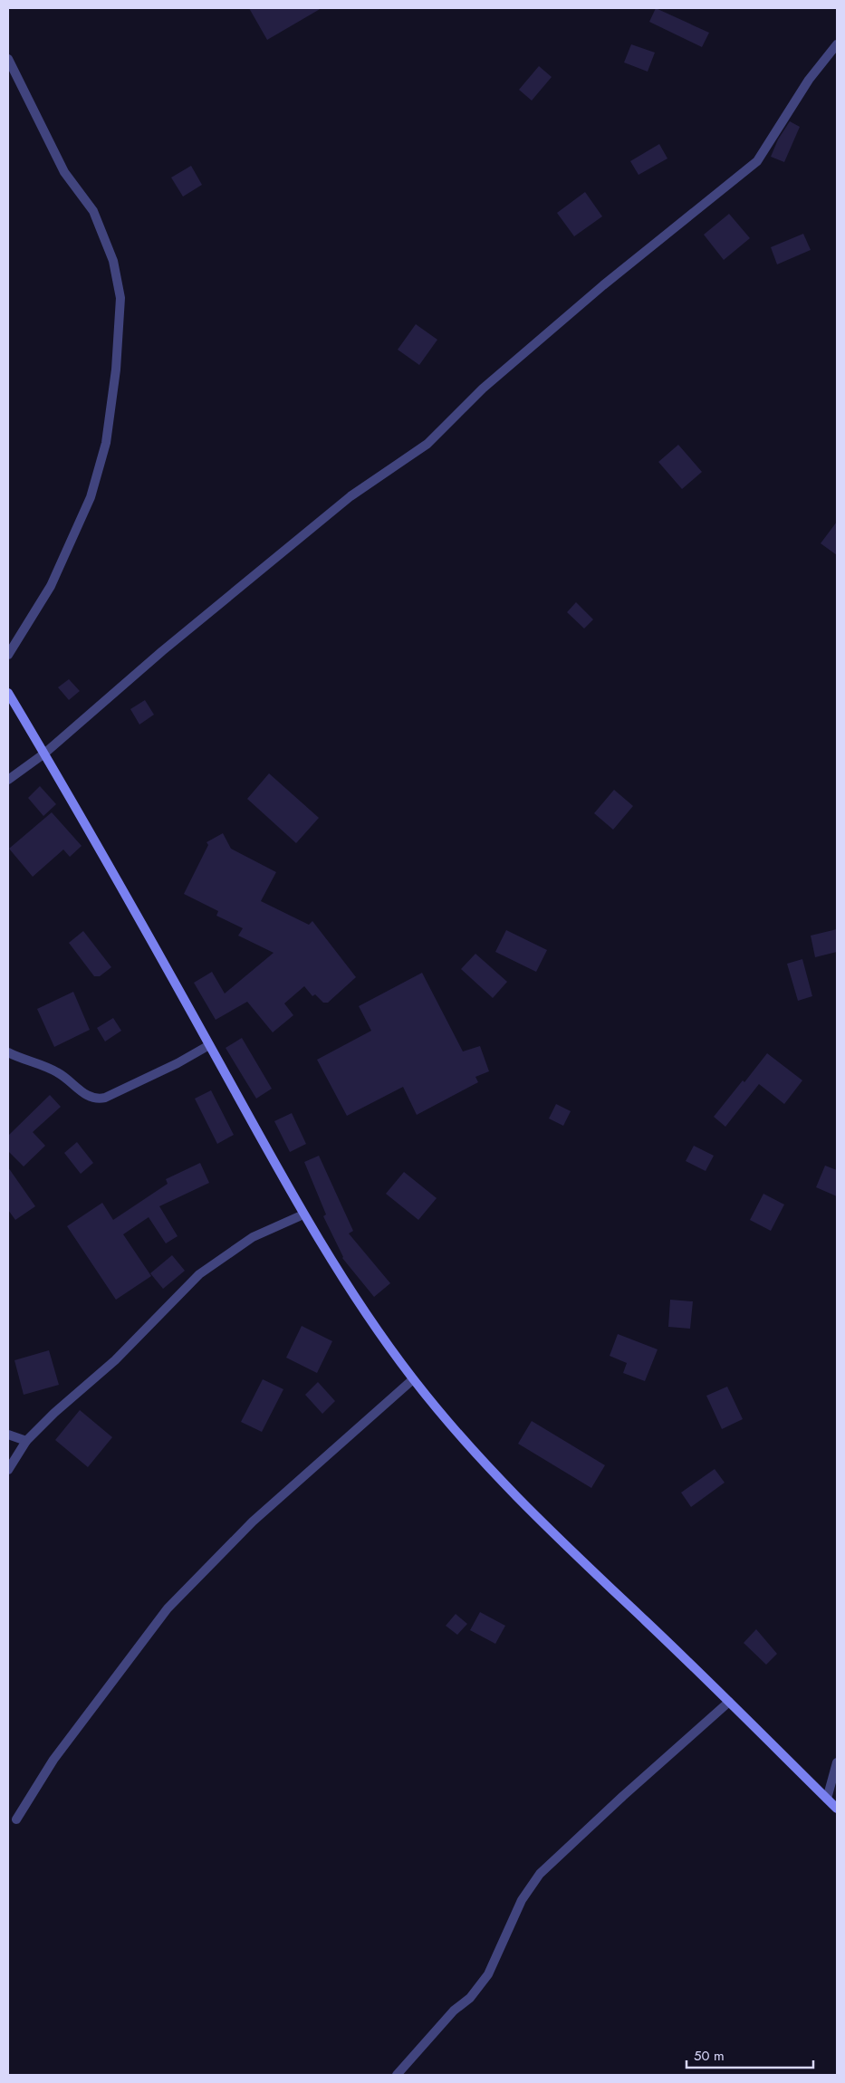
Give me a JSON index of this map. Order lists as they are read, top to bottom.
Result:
{
  "scale_bar": "50 m"
}
